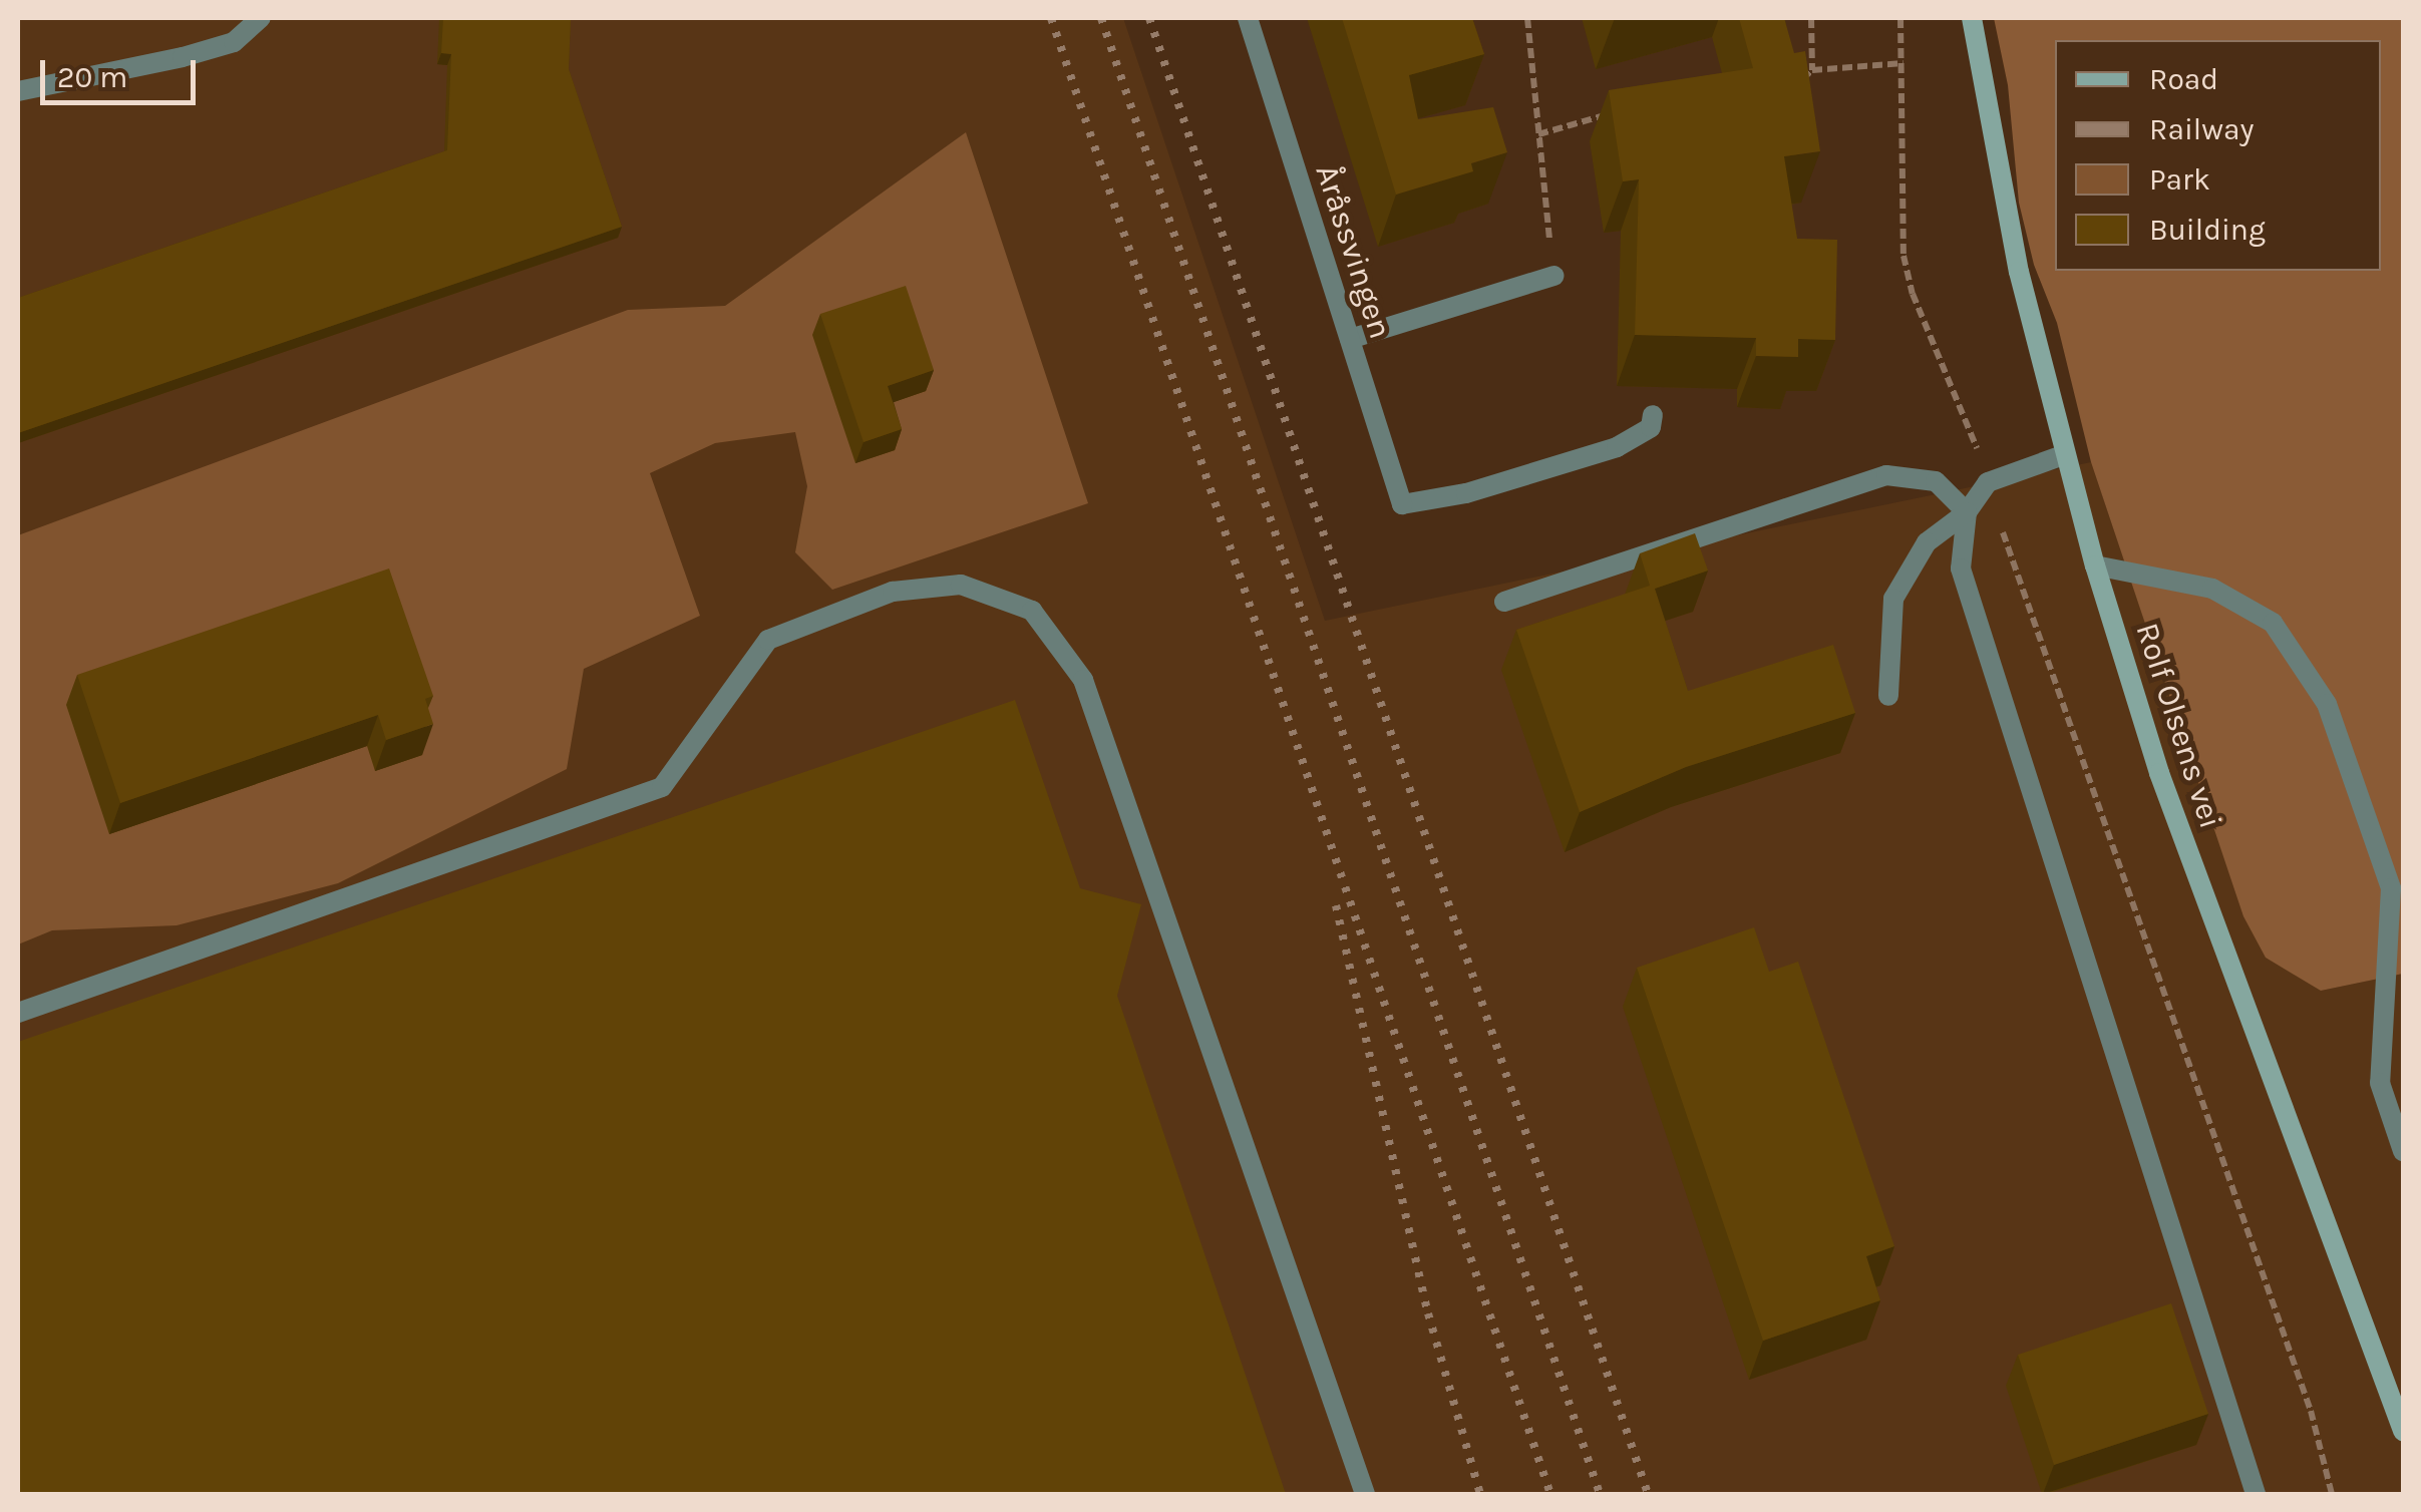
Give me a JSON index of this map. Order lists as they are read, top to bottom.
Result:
{
  "streets": {
    "main road": ["Rolf Olsens vei"],
    "street": ["Åråssvingen"]
  },
  "legend": [
    "Road",
    "Railway",
    "Park",
    "Building"
  ],
  "scale_bar": "20 m"
}
